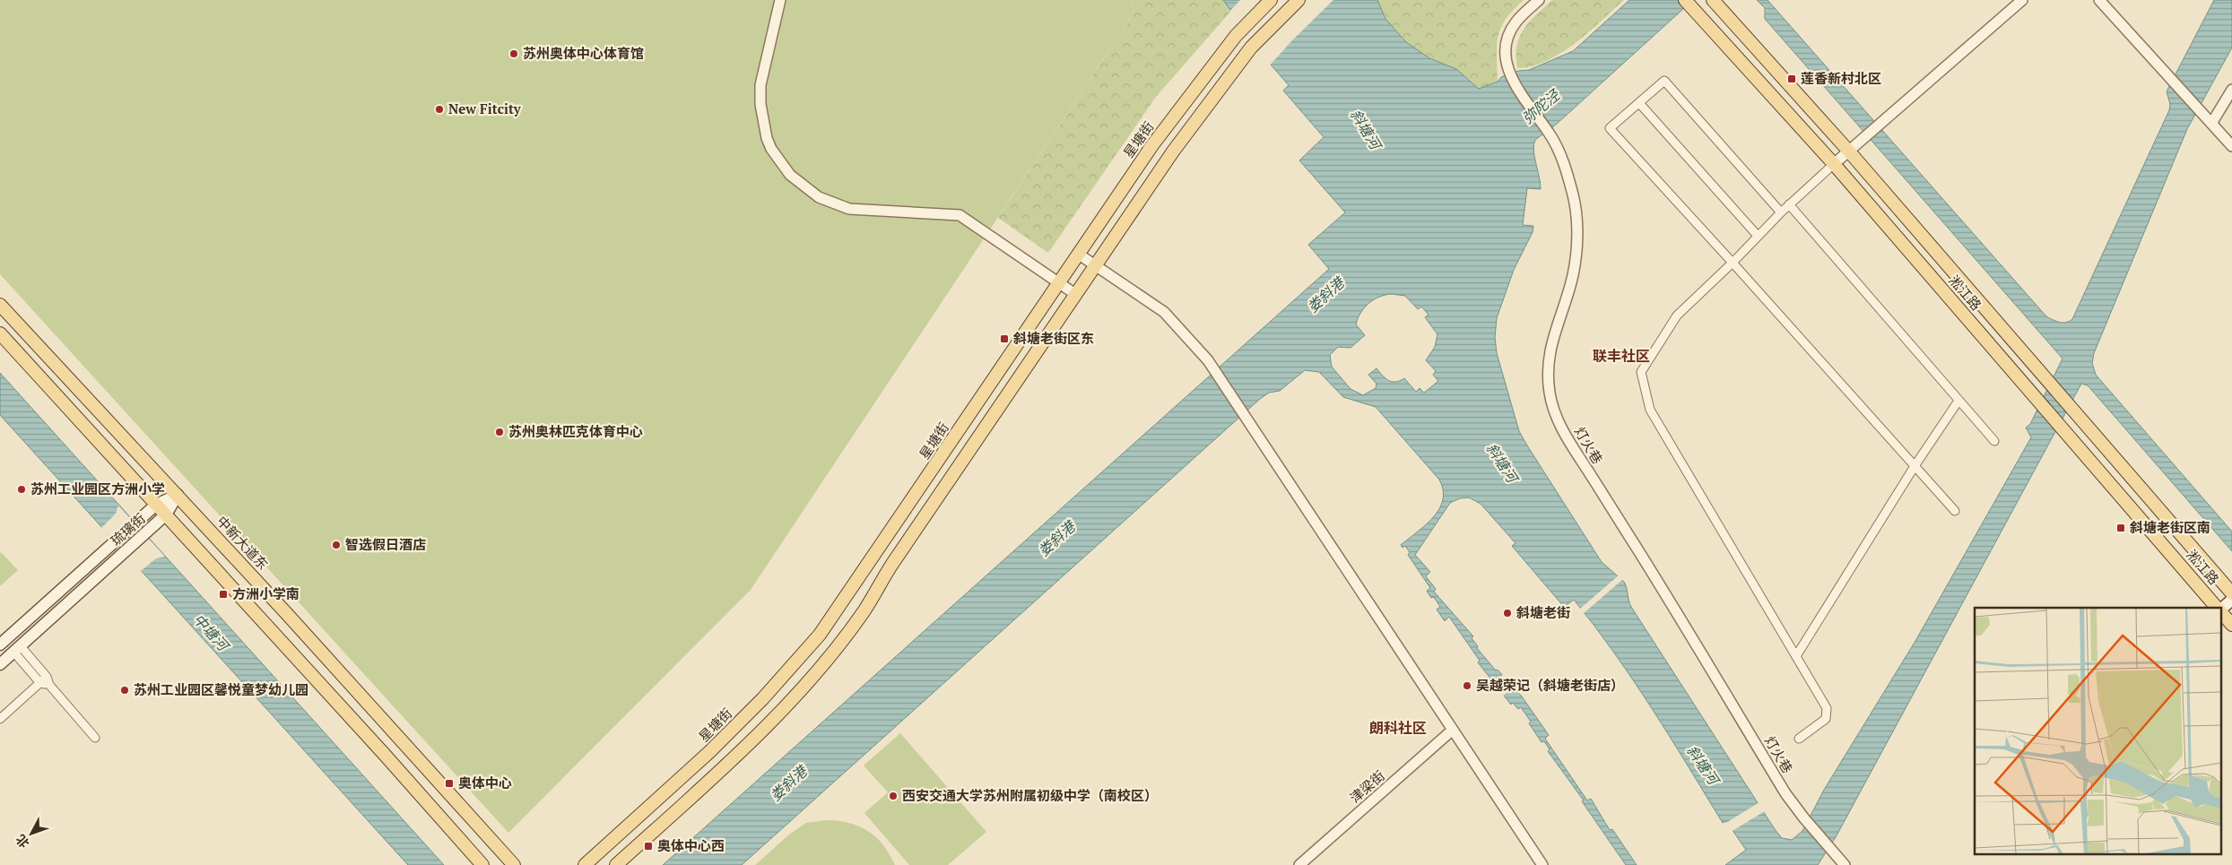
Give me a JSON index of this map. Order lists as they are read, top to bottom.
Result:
{
  "streets": {
    "main road": [
      "星塘街",
      "淞江路",
      "琉璃街",
      "中新大道东"
    ],
    "street": ["灯火巷", "津梁街"]
  },
  "crossings": [
    ["琉璃街", "中新大道东"]
  ],
  "districts": ["联丰社区", "朗科社区"],
  "water": [
    "弥陀泾",
    "斜塘河",
    "娄斜港",
    "中塘河"
  ],
  "places": {
    "other": [
      "苏州奥体中心体育馆",
      "New Fitcity",
      "苏州奥林匹克体育中心",
      "苏州工业园区方洲小学",
      "智选假日酒店",
      "斜塘老街",
      "吴越荣记（斜塘老街店）",
      "苏州工业园区馨悦童梦幼儿园",
      "西安交通大学苏州附属初级中学（南校区）"
    ],
    "transit": [
      "莲香新村北区",
      "斜塘老街区东",
      "斜塘老街区南",
      "方洲小学南",
      "奥体中心",
      "奥体中心西"
    ]
  },
  "north": "bottom left"
}
